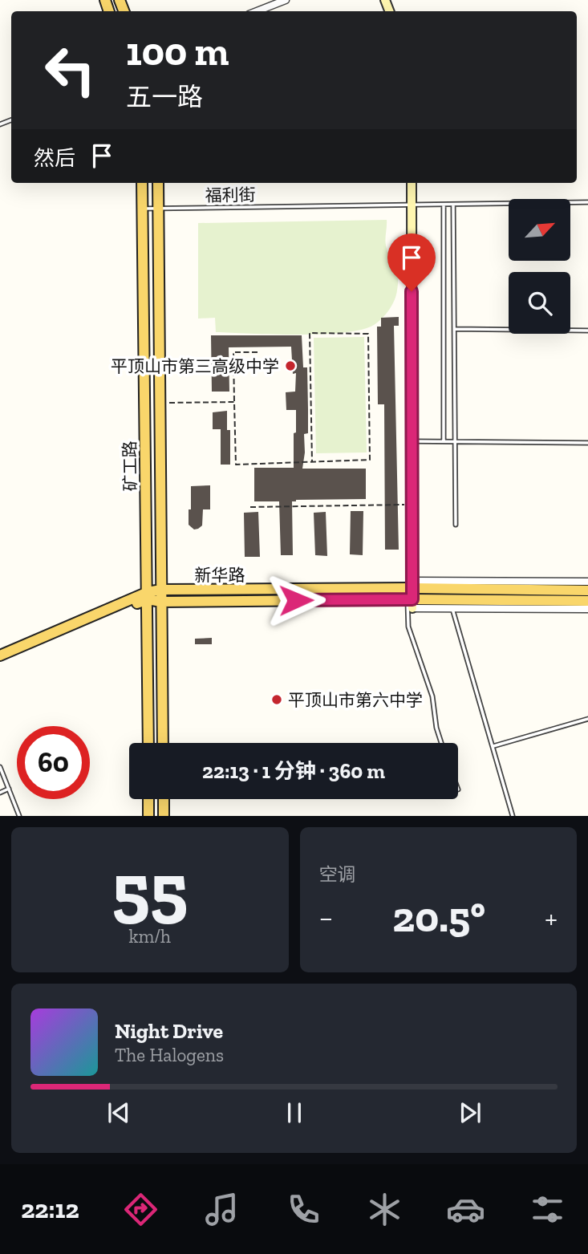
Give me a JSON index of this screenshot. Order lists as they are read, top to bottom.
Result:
{
  "streets": {
    "main road": ["矿工路", "新华路"],
    "lane": ["福利街"]
  },
  "crossings": [
    ["福利街", "矿工路"],
    ["矿工路", "新华路"]
  ],
  "places": ["平顶山市第三高级中学", "平顶山市第六中学"],
  "north": "top right",
  "page": {
    "turn": ["100 m", "五一路"],
    "then": "然后",
    "limit": "60",
    "trip": "22:13 · 1 分钟 · 360 m",
    "tile": [
      ["55", "km/h"],
      "空调"
    ],
    "heat": ["−", "20.5°", "+"],
    "song": ["Night Drive", "The Halogens"],
    "tabs": "22:12"
  }
}
